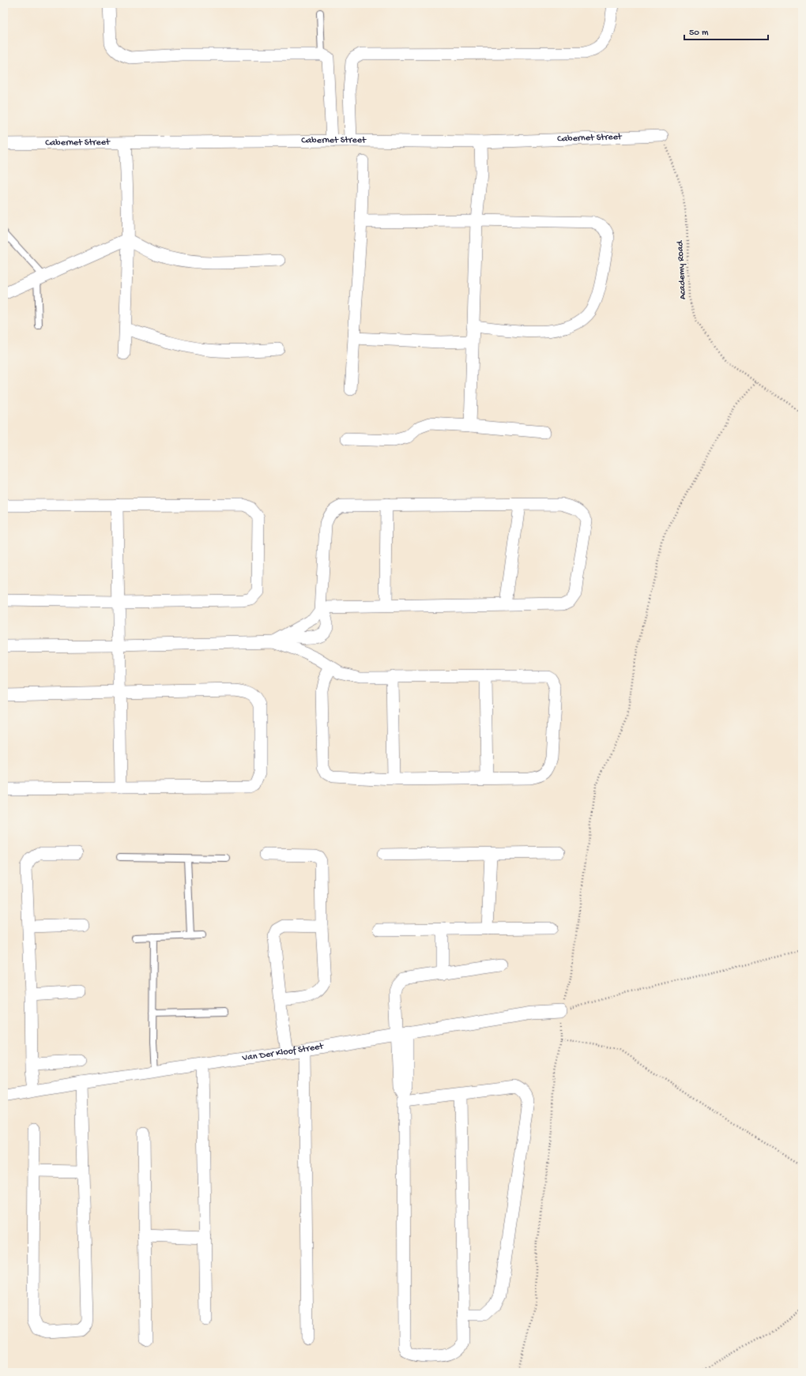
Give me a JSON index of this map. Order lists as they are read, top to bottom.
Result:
{
  "streets": {
    "street": ["Cabernet Street", "Van Der Kloof Street"],
    "path": ["Academy Road"]
  },
  "crossings": [
    ["Cabernet Street", "Academy Road"]
  ],
  "scale_bar": "50 m"
}
